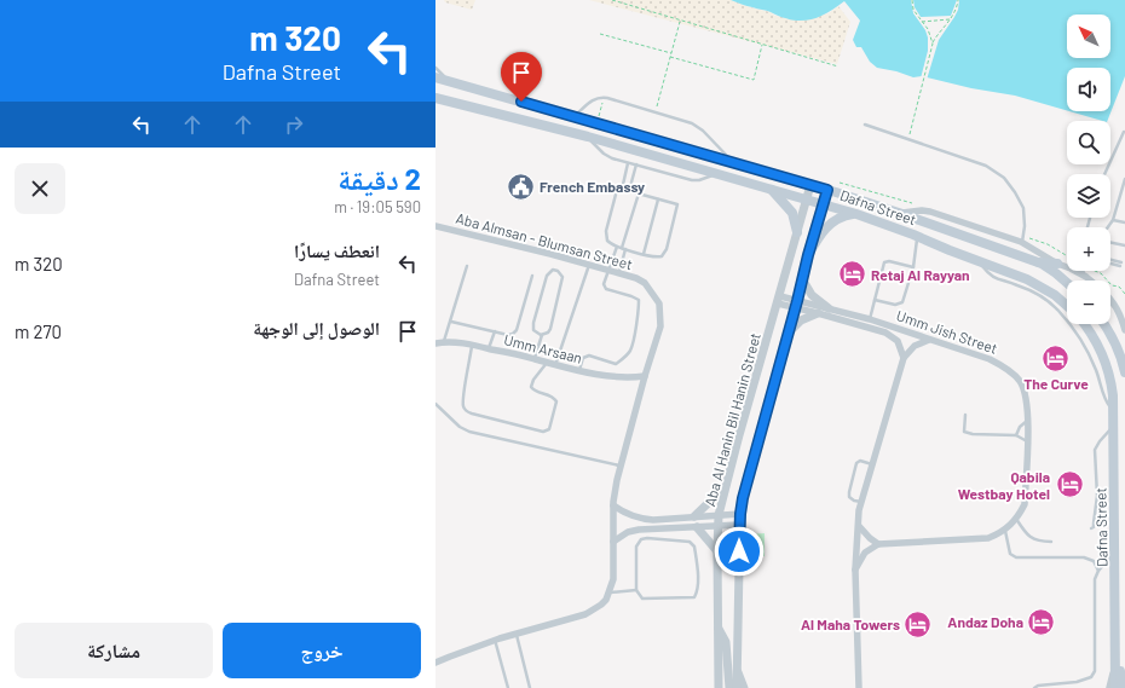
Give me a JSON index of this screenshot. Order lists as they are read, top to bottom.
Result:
{
  "streets": {
    "main road": ["Dafna Street"],
    "street": [
      "Aba Almsan - Blumsan Street",
      "Umm Jish Street",
      "Umm Arsaan",
      "Aba Al Hanin Bil Hanin Street"
    ]
  },
  "crossings": [
    ["Dafna Street", "Aba Al Hanin Bil Hanin Street"],
    ["Aba Almsan - Blumsan Street", "Umm Arsaan"],
    ["Umm Jish Street", "Aba Al Hanin Bil Hanin Street"]
  ],
  "places": {
    "public building": ["French Embassy"],
    "hotel": [
      "Retaj Al Rayyan",
      "The Curve",
      "Qabila Westbay Hotel",
      "Andaz Doha",
      "Al Maha Towers"
    ]
  },
  "north": "top left",
  "page": {
    "turn": ["320 m", "Dafna Street"],
    "map_buttons": ["+", "−"],
    "heading": ["2 دقيقة", "590 m · 19:05"],
    "list": [
      {
        "name": "انعطف يسارًا",
        "note": "Dafna Street",
        "value": "320 m"
      },
      {
        "name": "الوصول إلى الوجهة",
        "value": "270 m"
      }
    ],
    "buttons": ["خروج", "مشاركة"]
  }
}
